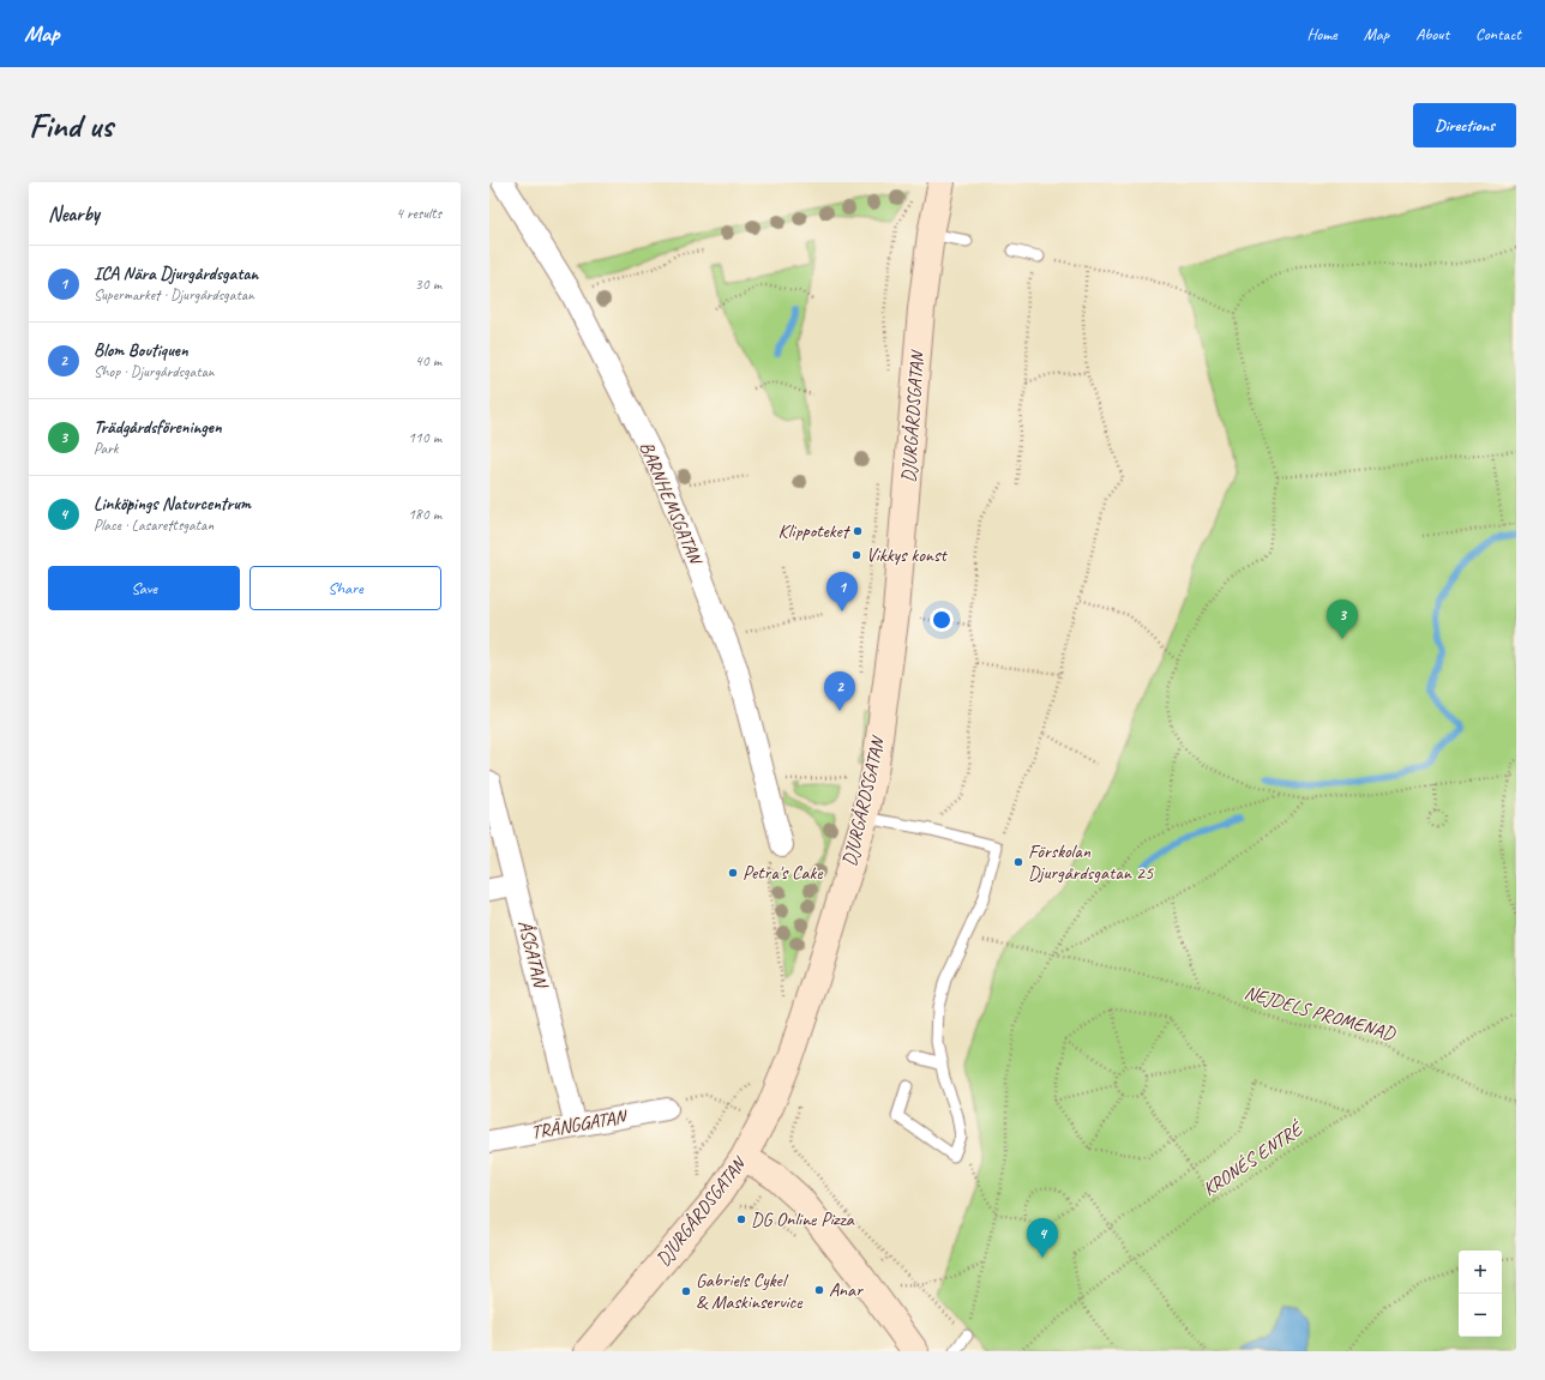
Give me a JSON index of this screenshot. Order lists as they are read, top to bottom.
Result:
{
  "streets": {
    "main road": ["DJURGÅRDSGATAN"],
    "street": ["BARNHEMSGATAN", "ÅSGATAN", "TRÄNGGATAN"],
    "path": ["NEJDELS PROMENAD", "KRONÉS ENTRÉ"]
  },
  "crossings": [
    ["ÅSGATAN", "TRÄNGGATAN"],
    ["NEJDELS PROMENAD", "KRONÉS ENTRÉ"]
  ],
  "places": [
    "Klippoteket",
    "Vikkys konst",
    "Förskolan Djurgårdsgatan 25",
    "Petra's Cake",
    "DG Online Pizza",
    "Anar",
    "Gabriels Cykel & Maskinservice"
  ],
  "page": {
    "header": "Map",
    "nav": [
      "Home",
      "Map",
      "About",
      "Contact"
    ],
    "buttons": [
      "Directions",
      ["Save", "Share"]
    ],
    "title": "Find us",
    "heading": ["Nearby", "4 results"],
    "list": [
      {
        "mark": "1",
        "name": "ICA Nära Djurgårdsgatan",
        "note": "Supermarket · Djurgårdsgatan",
        "value": "30 m"
      },
      {
        "mark": "2",
        "name": "Blom Boutiquen",
        "note": "Shop · Djurgårdsgatan",
        "value": "40 m"
      },
      {
        "mark": "3",
        "name": "Trädgårdsföreningen",
        "note": "Park",
        "value": "110 m"
      },
      {
        "mark": "4",
        "name": "Linköpings Naturcentrum",
        "note": "Place · Lasarettsgatan",
        "value": "180 m"
      }
    ],
    "pins": [
      "1",
      "3",
      "2",
      "4"
    ],
    "map_buttons": ["+", "−"]
  }
}
